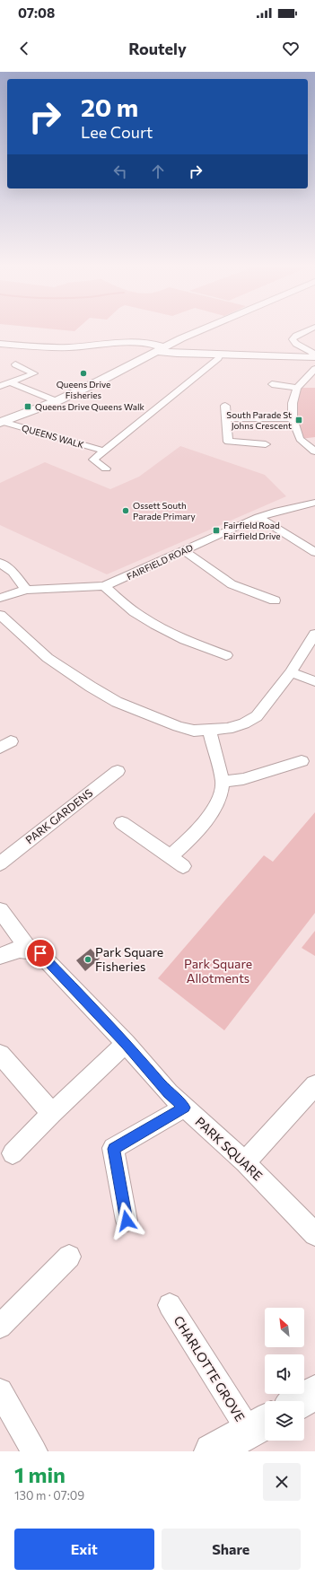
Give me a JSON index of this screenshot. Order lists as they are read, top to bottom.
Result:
{
  "streets": {
    "street": [
      "QUEENS WALK",
      "FAIRFIELD ROAD",
      "PARK GARDENS",
      "PARK SQUARE",
      "CHARLOTTE GROVE"
    ]
  },
  "parks": ["Park Square Allotments"],
  "places": {
    "other": ["Queens Drive Fisheries", "Ossett South Parade Primary", "Park Square Fisheries"],
    "transit": ["Queens Drive Queens Walk", "South Parade St Johns Crescent", "Fairfield Road Fairfield Drive"]
  },
  "north": "top left",
  "page": {
    "status": "07:08",
    "header": "Routely",
    "turn": ["20 m", "Lee Court"],
    "heading": ["1 min", "130 m · 07:09"],
    "buttons": ["Exit", "Share"]
  }
}
